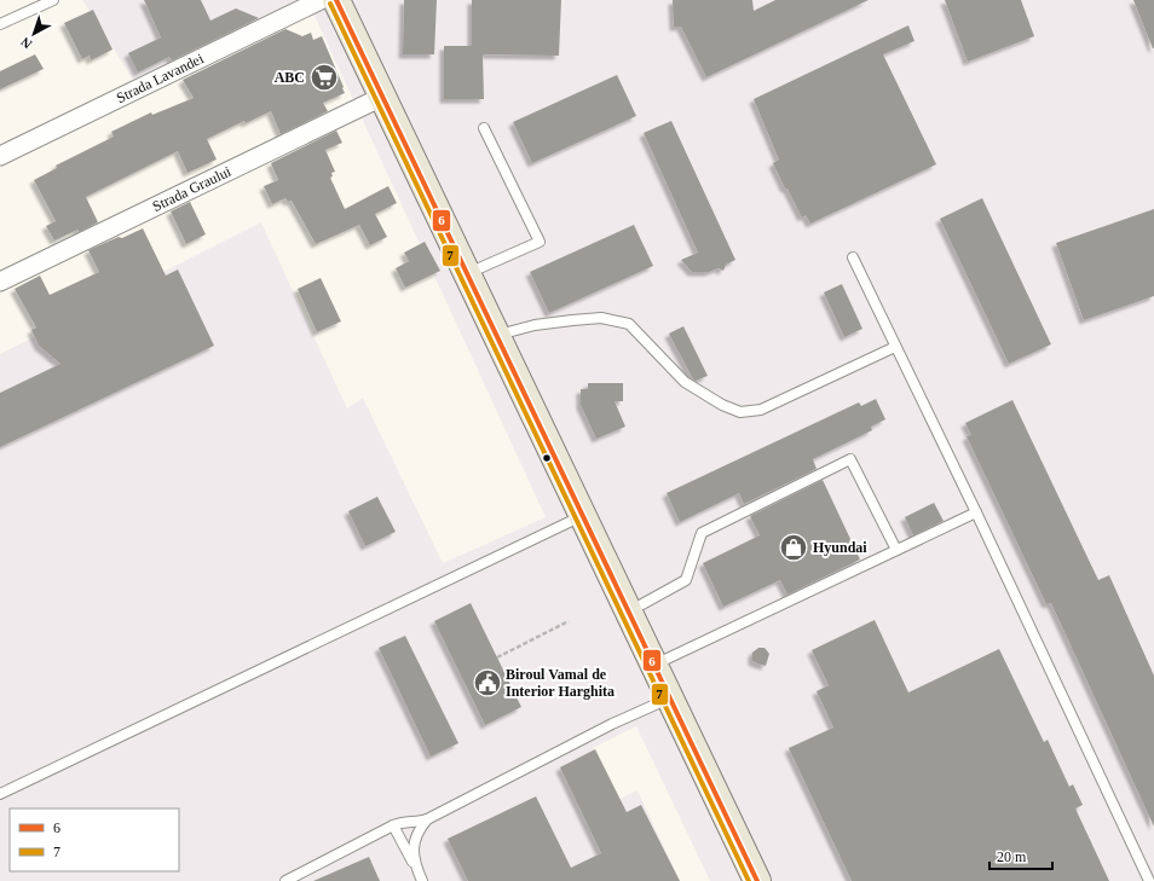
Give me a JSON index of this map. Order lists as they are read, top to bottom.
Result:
{
  "streets": {
    "street": ["Strada Lavandei", "Strada Graului"]
  },
  "places": {
    "supermarket": ["ABC"],
    "shop": ["Hyundai"],
    "public building": ["Biroul Vamal de Interior Harghita"]
  },
  "lines": ["transit line 6", "transit line 7"],
  "legend": ["6", "7"],
  "scale_bar": "20 m",
  "north": "bottom left"
}
